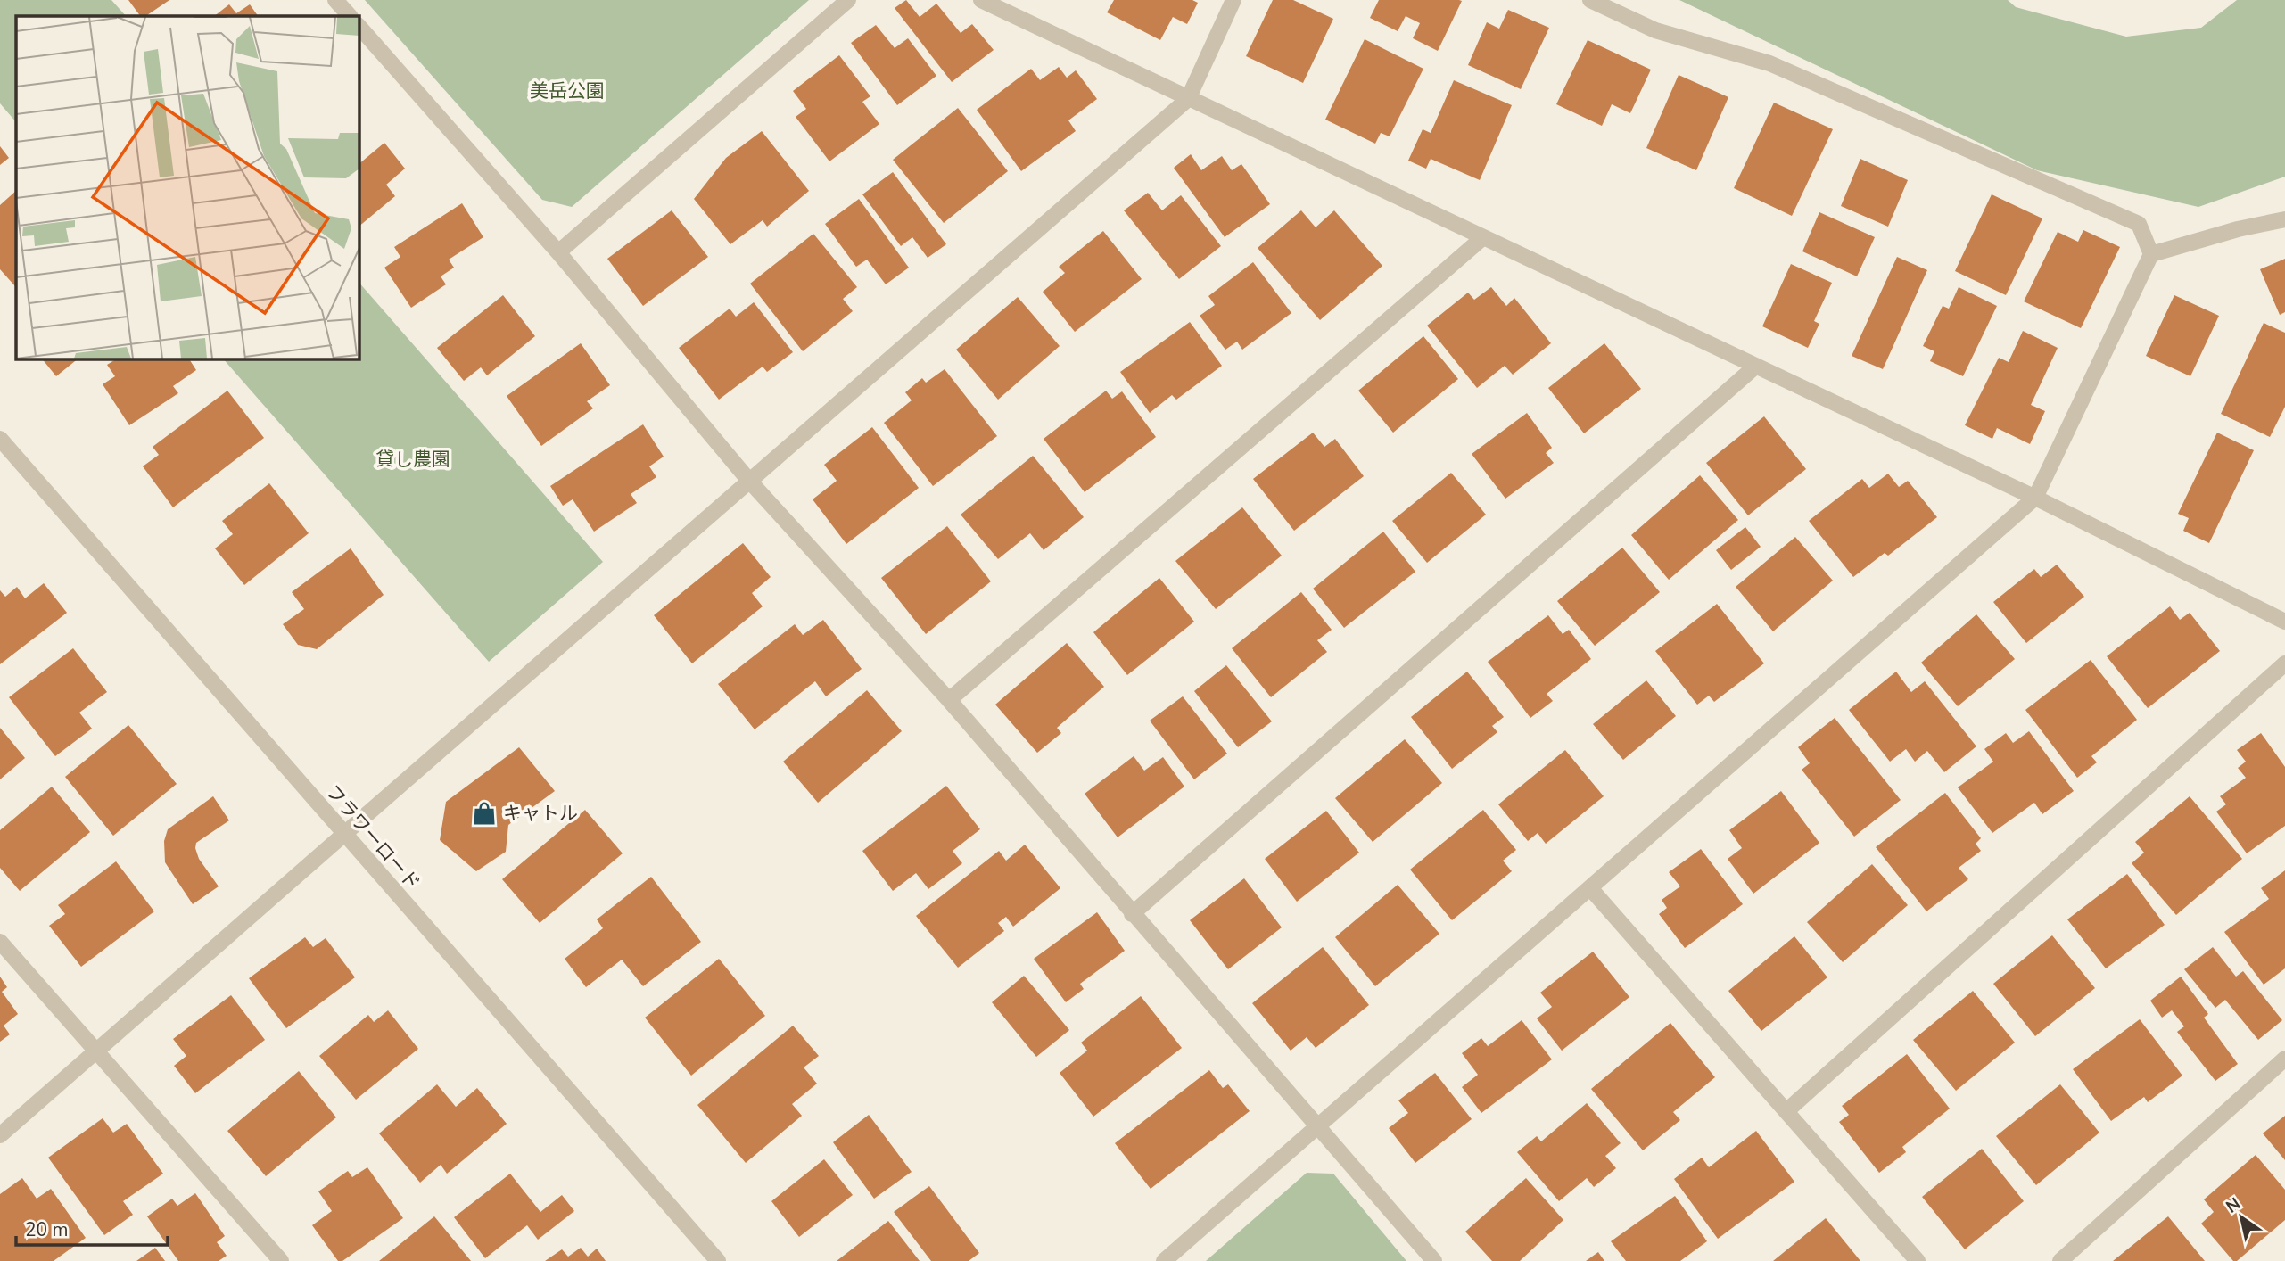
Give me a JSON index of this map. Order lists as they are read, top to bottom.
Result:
{
  "streets": {
    "street": ["フラワーロード"]
  },
  "parks": ["美岳公園", "貸し農園"],
  "places": {
    "shop": ["キャトル"]
  },
  "scale_bar": "20 m",
  "north": "top left"
}
